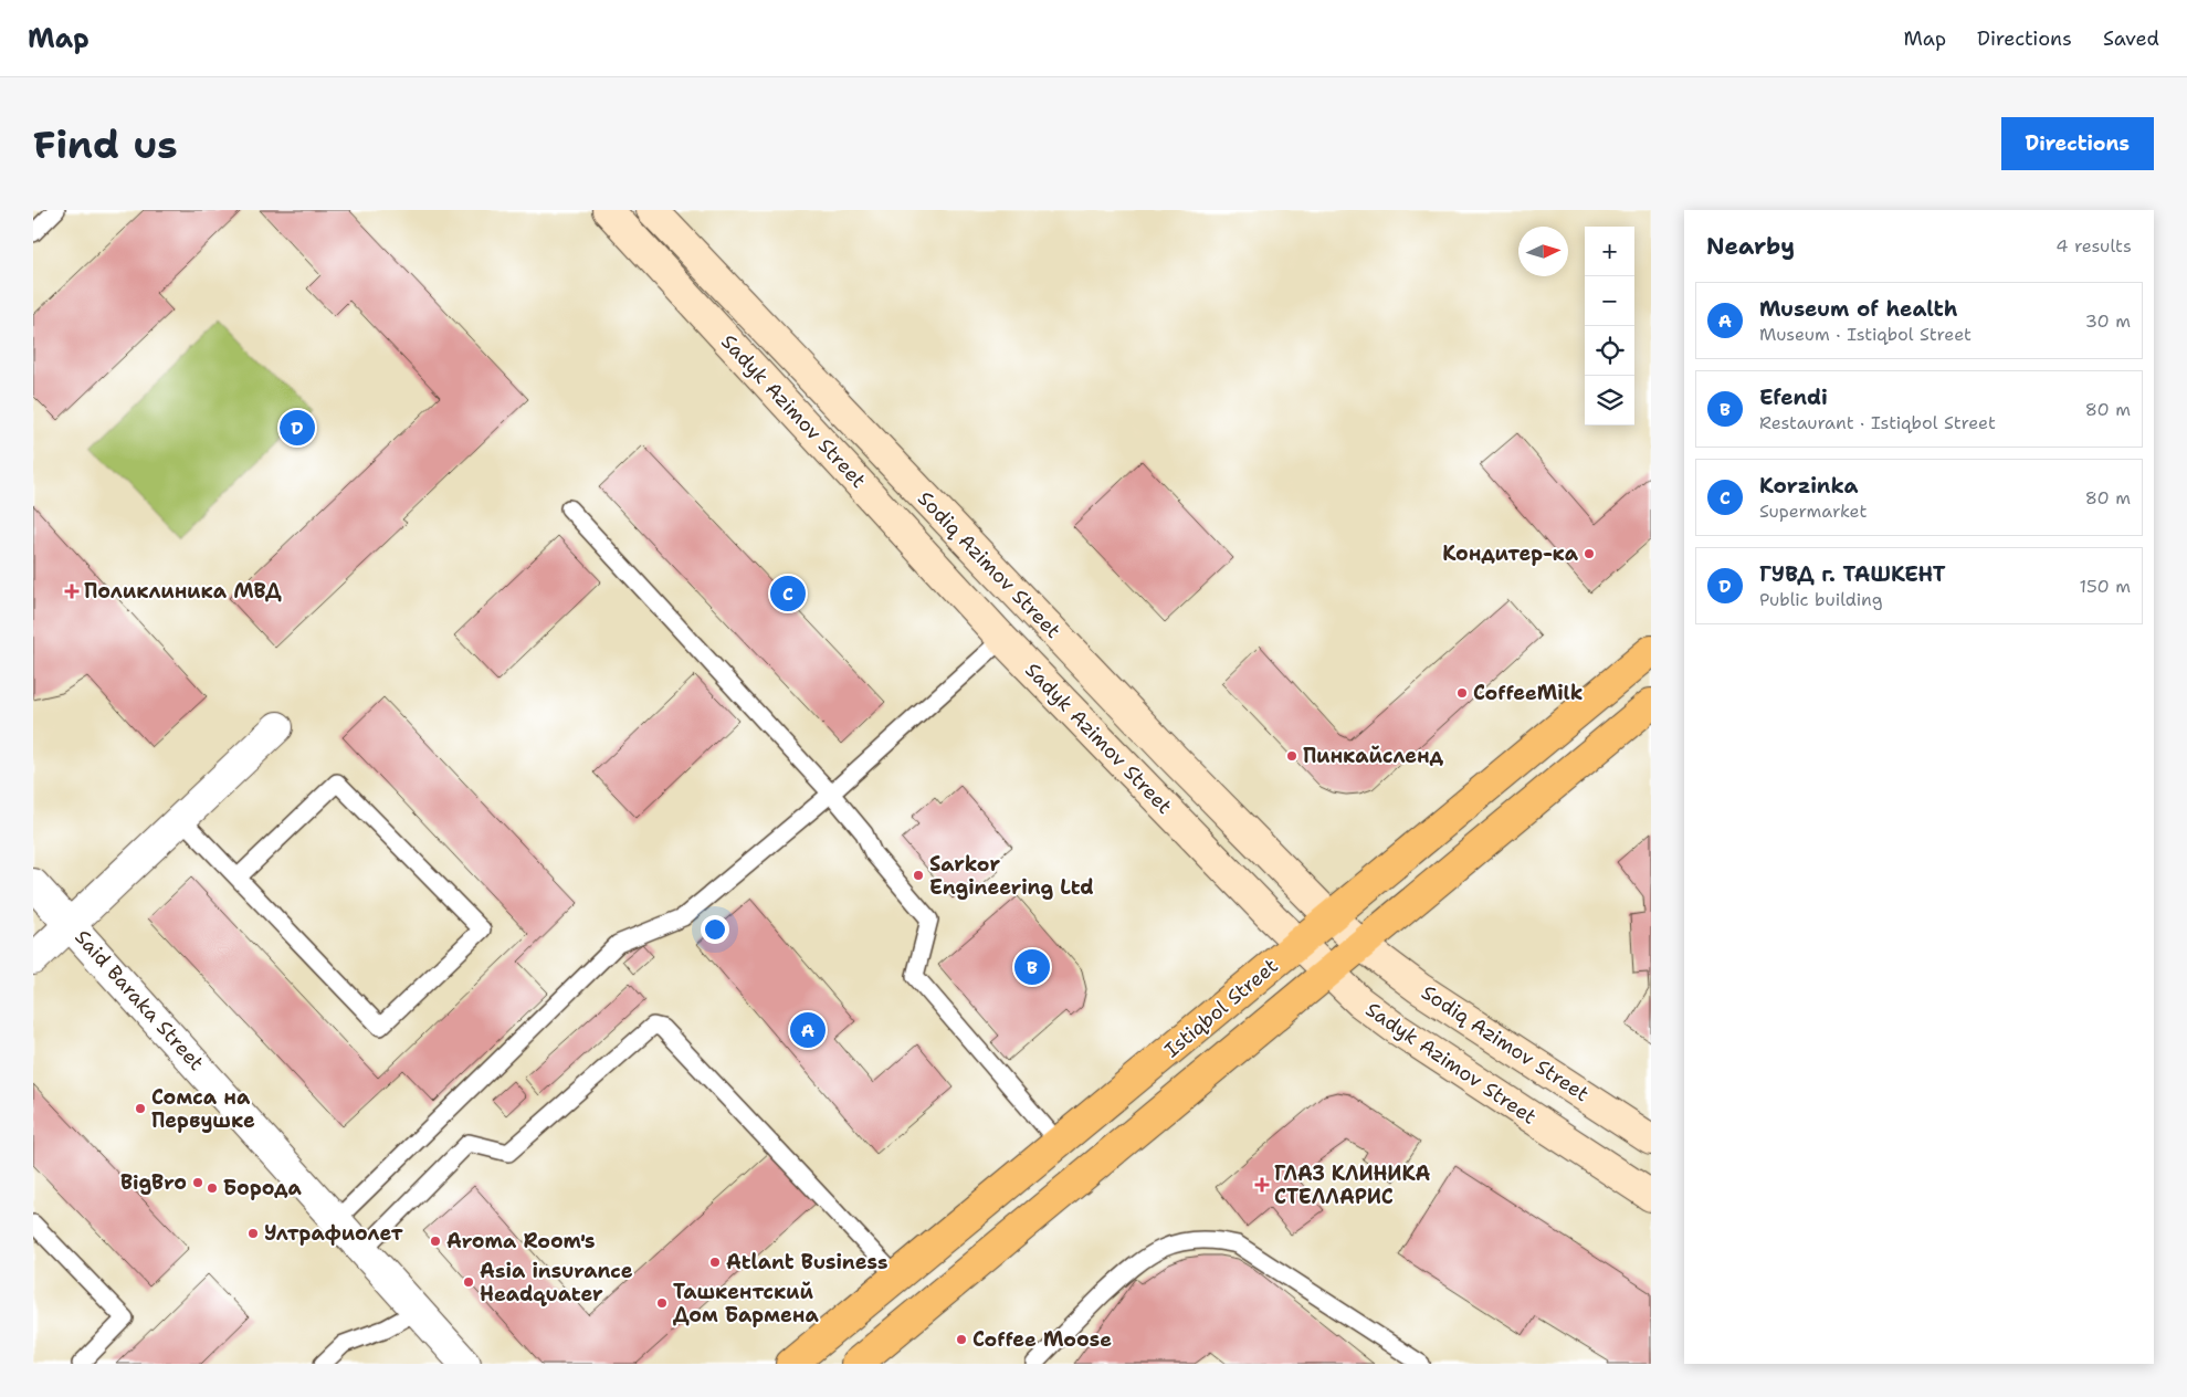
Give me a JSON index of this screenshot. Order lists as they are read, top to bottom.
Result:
{
  "streets": {
    "main road": ["Sadyk Azimov Street", "Sodiq Azimov Street", "Istiqbol Street"],
    "street": ["Said Baraka Street"]
  },
  "crossings": [
    ["Sadyk Azimov Street", "Istiqbol Street"],
    ["Sodiq Azimov Street", "Istiqbol Street"]
  ],
  "places": {
    "other": [
      "Кондитер-ка",
      "CoffeeMilk",
      "Пинкайсленд",
      "Sarkor Engineering Ltd",
      "Сомса на Первушке",
      "BigBro",
      "Борода",
      "Ултрафиолет",
      "Aroma Room's",
      "Atlant Business",
      "Asia insurance Headquater",
      "Ташкентский Дом Бармена",
      "Coffee Moose"
    ],
    "health": ["Поликлиника МВД", "ГЛАЗ КЛИНИКА СТЕЛЛАРИС"]
  },
  "north": "right",
  "page": {
    "header": "Map",
    "nav": ["Map", "Directions", "Saved"],
    "buttons": "Directions",
    "title": "Find us",
    "heading": ["Nearby", "4 results"],
    "map_buttons": ["+", "−"],
    "list": [
      {
        "mark": "A",
        "name": "Museum of health",
        "note": "Museum · Istiqbol Street",
        "value": "30 m"
      },
      {
        "mark": "B",
        "name": "Efendi",
        "note": "Restaurant · Istiqbol Street",
        "value": "80 m"
      },
      {
        "mark": "C",
        "name": "Korzinka",
        "note": "Supermarket",
        "value": "80 m"
      },
      {
        "mark": "D",
        "name": "ГУВД г. ТАШКЕНТ",
        "note": "Public building",
        "value": "150 m"
      }
    ],
    "pins": [
      "D",
      "C",
      "B",
      "A"
    ]
  }
}
